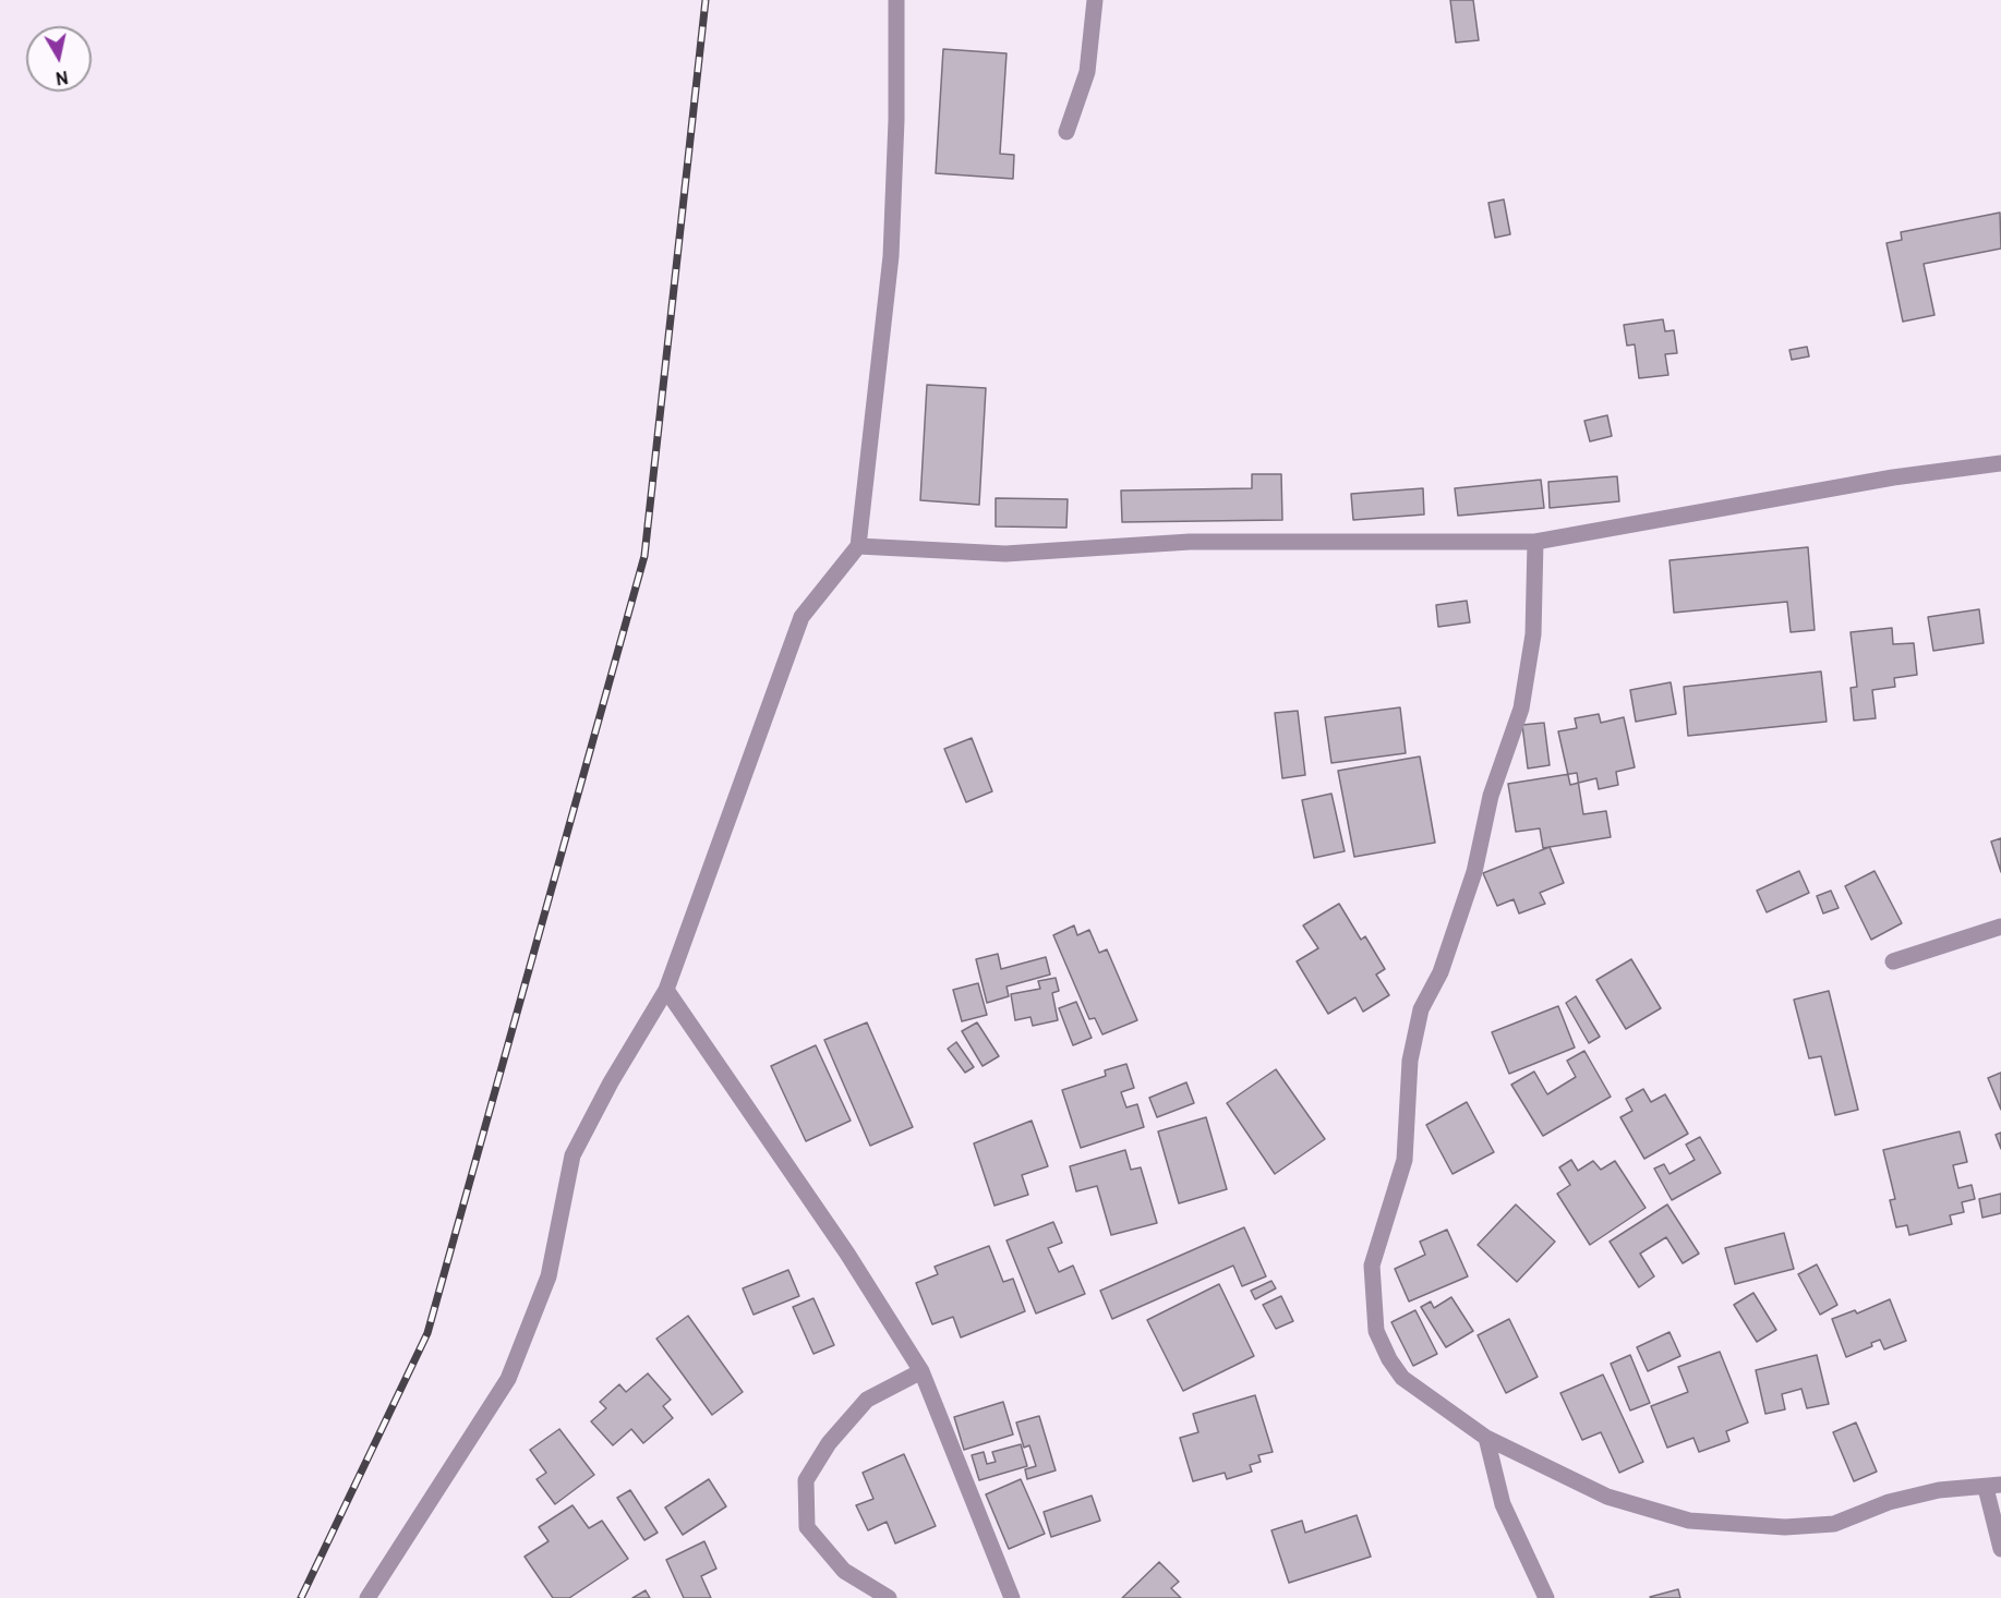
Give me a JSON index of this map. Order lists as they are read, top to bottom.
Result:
{
  "north": "bottom"
}
